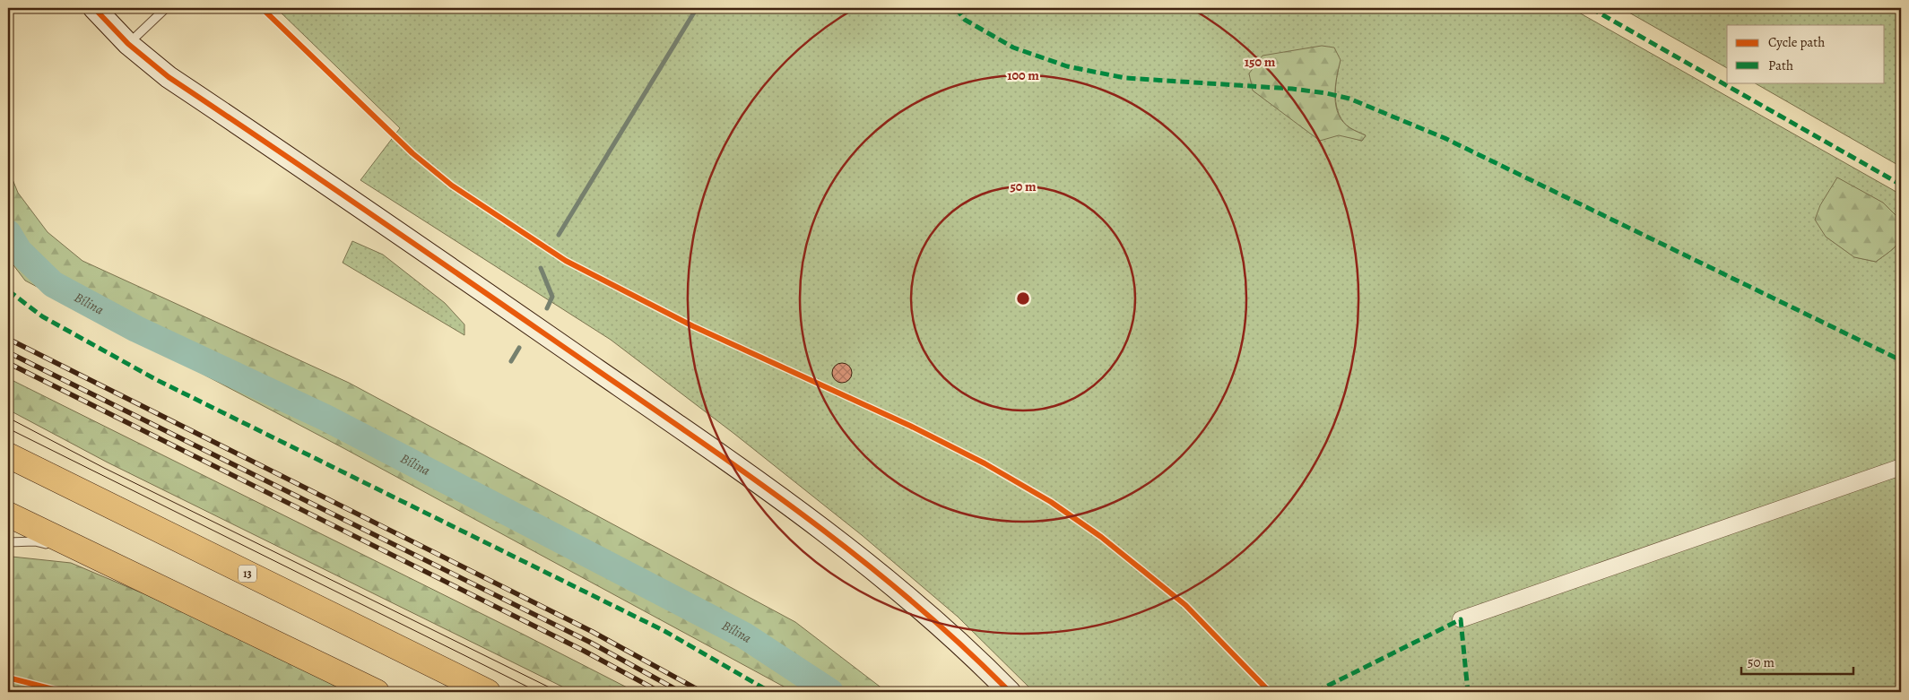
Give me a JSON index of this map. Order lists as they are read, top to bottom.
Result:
{
  "streets": {
    "highway": ["13"]
  },
  "water": ["Bílina"],
  "legend": ["Cycle path", "Path"],
  "scale_bar": "50 m",
  "rings": ["150 m", "100 m", "50 m"]
}
